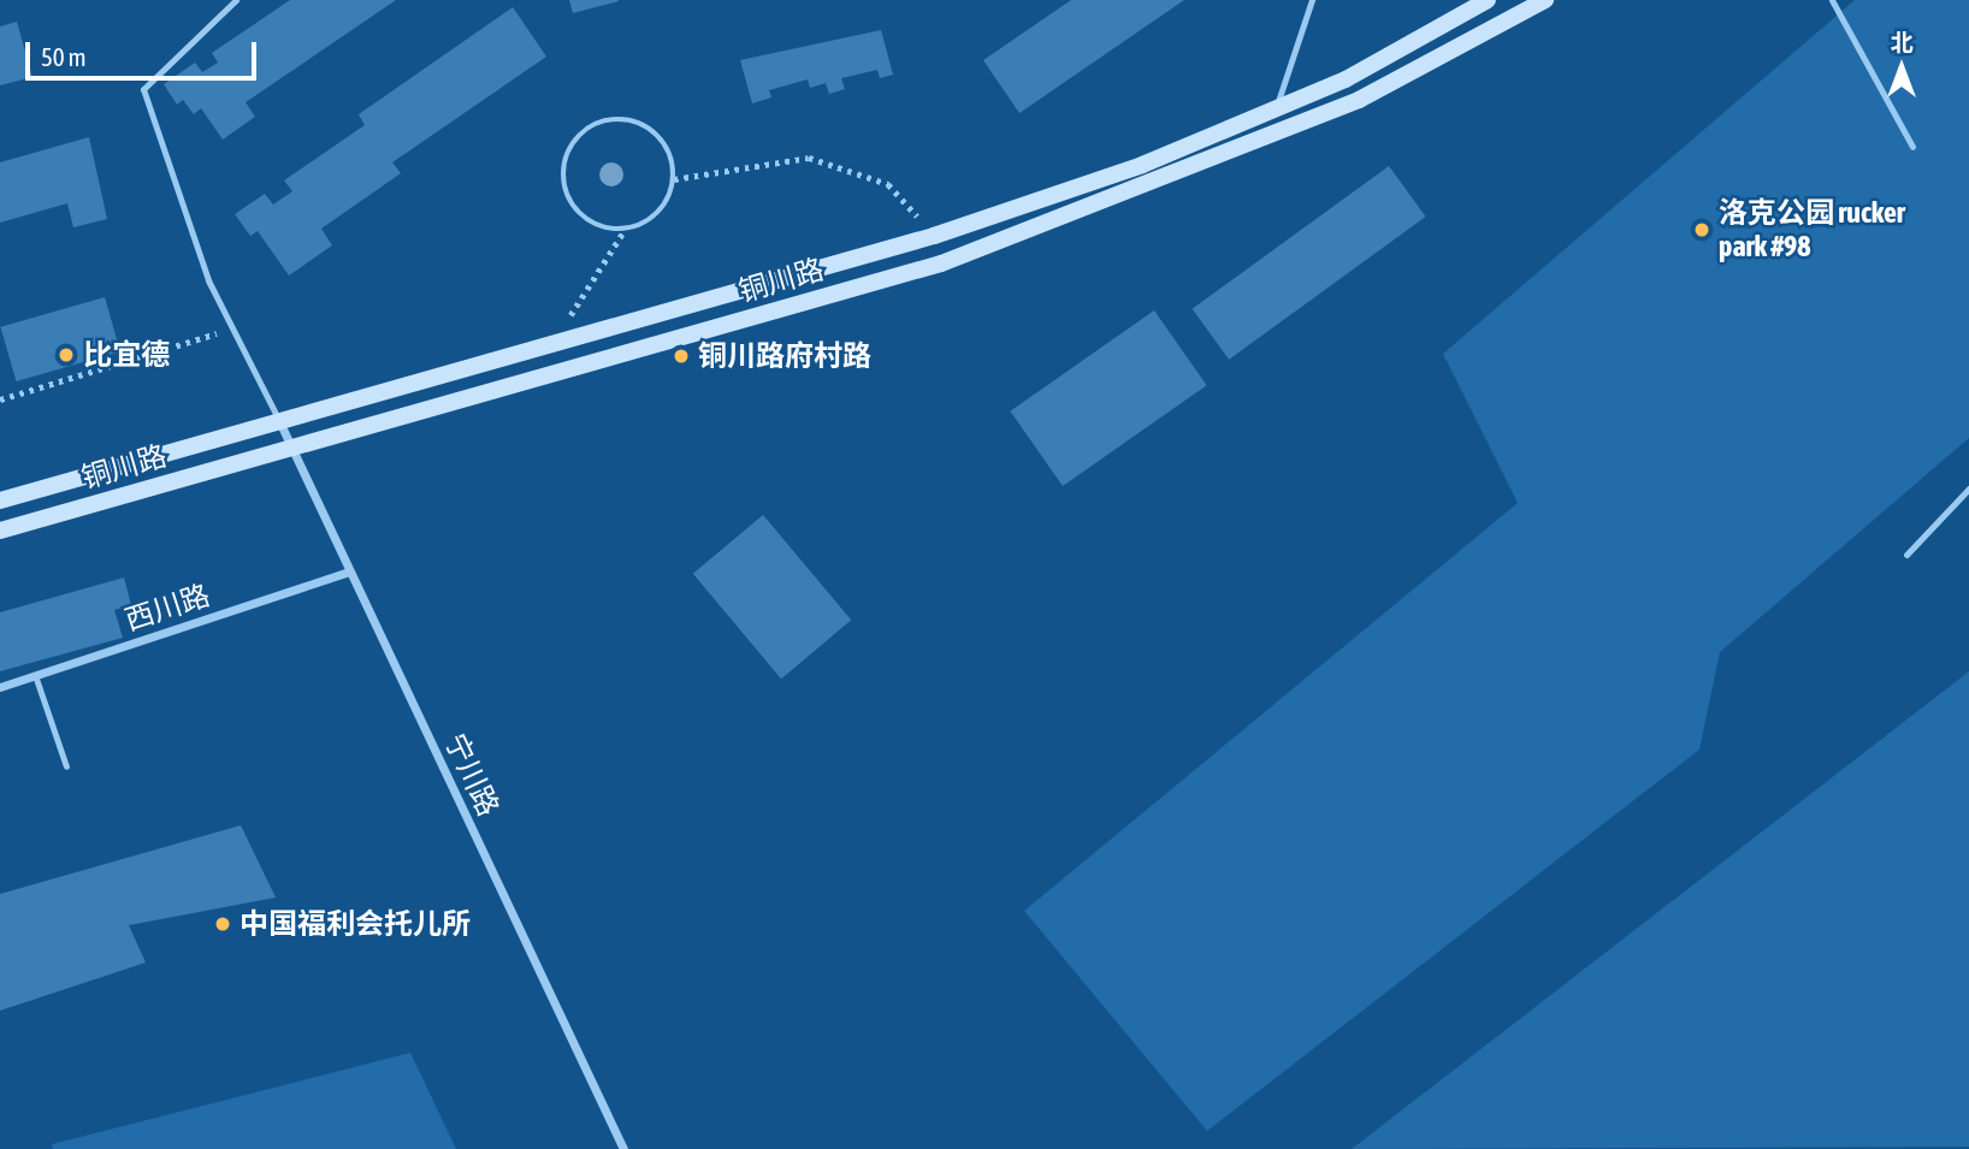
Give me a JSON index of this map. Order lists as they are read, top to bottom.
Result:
{
  "streets": {
    "main road": ["铜川路"],
    "street": ["西川路", "宁川路"]
  },
  "crossings": [
    ["铜川路", "宁川路"],
    ["西川路", "宁川路"]
  ],
  "places": [
    "洛克公园 rucker park #98",
    "比宜德",
    "铜川路府村路",
    "中国福利会托儿所"
  ],
  "scale_bar": "50 m",
  "north": "top"
}
